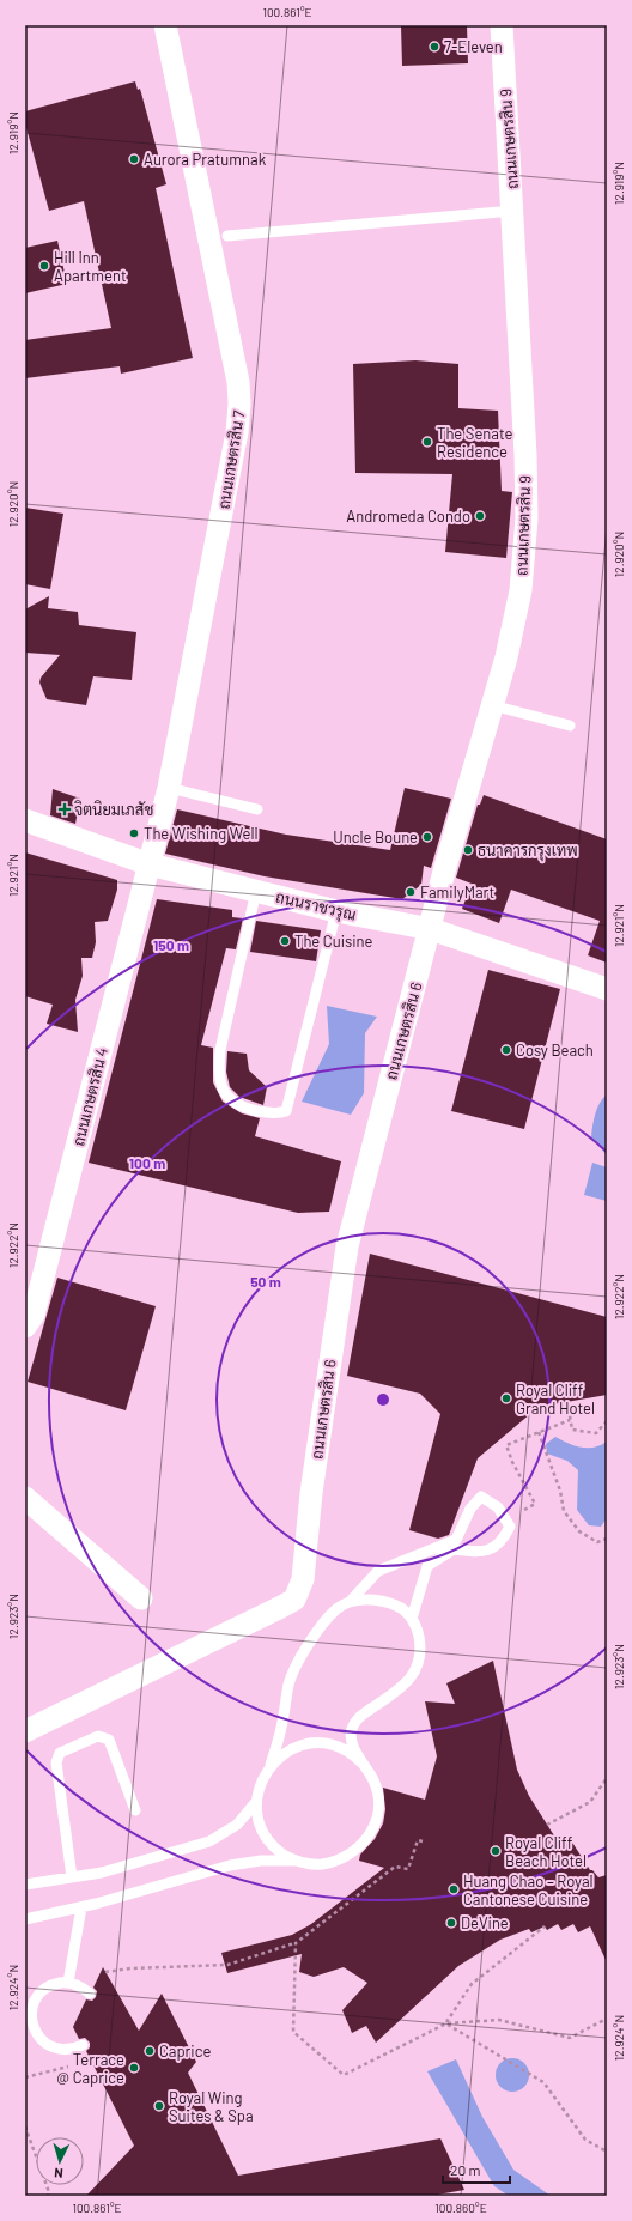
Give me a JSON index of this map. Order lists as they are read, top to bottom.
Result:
{
  "streets": {
    "street": [
      "ถนนเกษตรสิน 9",
      "ถนนเกษตรสิน 7",
      "ถนนราชวรุณ",
      "ถนนเกษตรสิน 6",
      "ถนนเกษตรสิน 4"
    ]
  },
  "crossings": [
    ["ถนนเกษตรสิน 9", "ถนนราชวรุณ"],
    ["ถนนเกษตรสิน 9", "ถนนเกษตรสิน 6"],
    ["ถนนเกษตรสิน 7", "ถนนราชวรุณ"],
    ["ถนนเกษตรสิน 7", "ถนนเกษตรสิน 4"],
    ["ถนนราชวรุณ", "ถนนเกษตรสิน 6"],
    ["ถนนราชวรุณ", "ถนนเกษตรสิน 4"]
  ],
  "places": {
    "other": [
      "7-Eleven",
      "Aurora Pratumnak",
      "Hill Inn Apartment",
      "The Senate Residence",
      "Andromeda Condo",
      "The Wishing Well",
      "Uncle Boune",
      "ธนาคารกรุงเทพ",
      "FamilyMart",
      "The Cuisine",
      "Cosy Beach",
      "Royal Cliff Grand Hotel",
      "Royal Cliff Beach Hotel",
      "Huang Chao – Royal Cantonese Cuisine",
      "DeVine",
      "Caprice",
      "Terrace @ Caprice",
      "Royal Wing Suites & Spa"
    ],
    "health": ["จิตนิยมเภสัช"]
  },
  "scale_bar": "20 m",
  "north": "bottom",
  "coordinates": [
    "100.861°E",
    "12.919°N",
    "12.920°N",
    "12.921°N",
    "12.922°N",
    "12.923°N",
    "12.924°N",
    "100.860°E"
  ],
  "rings": ["150 m", "100 m", "50 m"]
}
